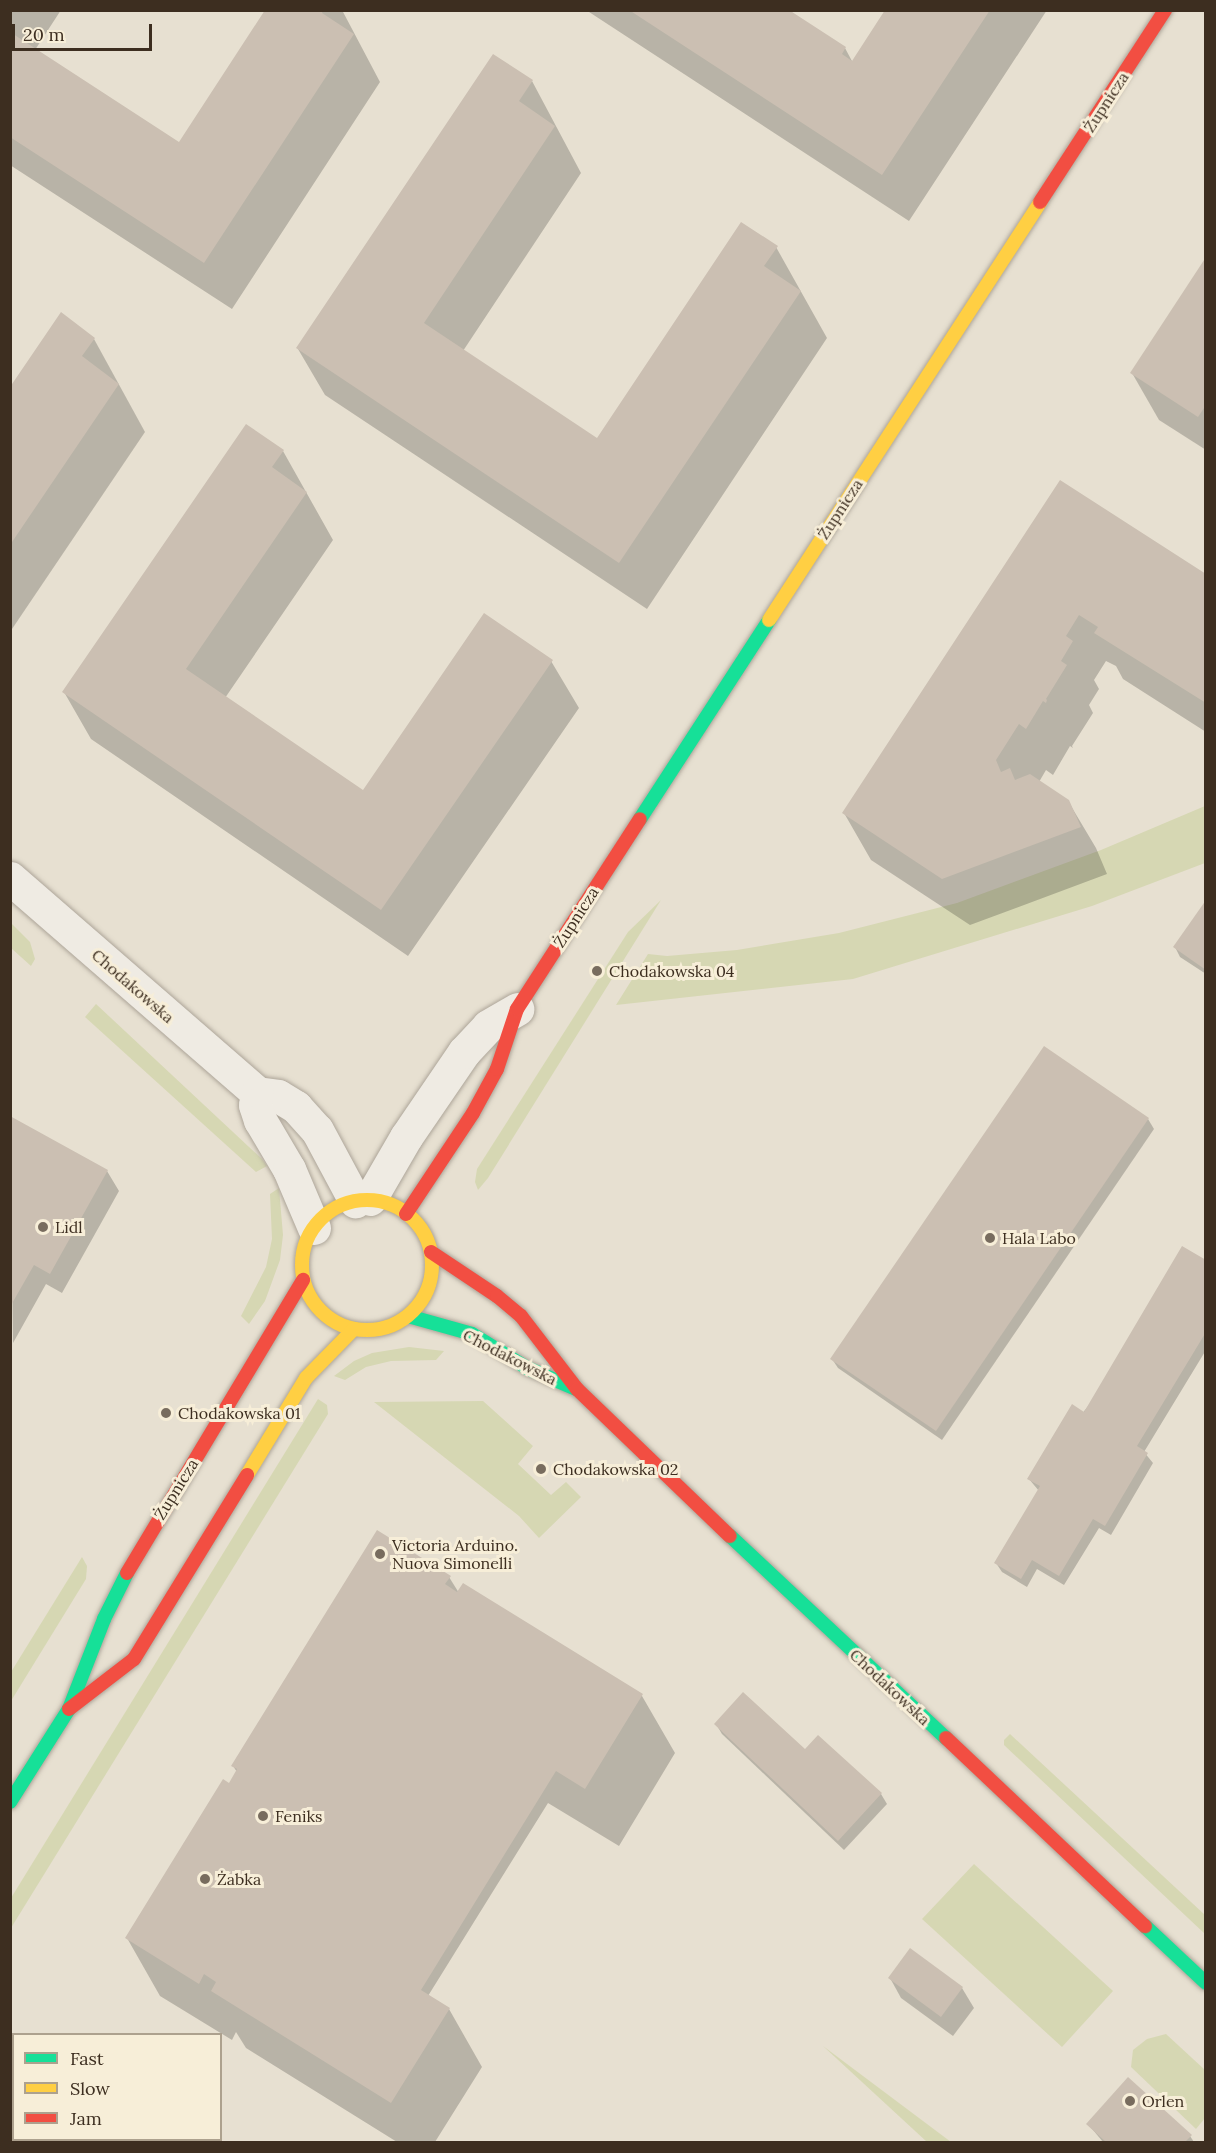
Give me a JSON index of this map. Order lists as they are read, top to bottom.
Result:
{
  "streets": {
    "street": ["Żupnicza", "Chodakowska"]
  },
  "crossings": [
    ["Żupnicza", "Chodakowska"]
  ],
  "places": [
    "Chodakowska 04",
    "Lidl",
    "Hala Labo",
    "Chodakowska 01",
    "Chodakowska 02",
    "Victoria Arduino. Nuova Simonelli",
    "Feniks",
    "Żabka",
    "Orlen"
  ],
  "legend": ["Fast", "Slow", "Jam"],
  "scale_bar": "20 m"
}
